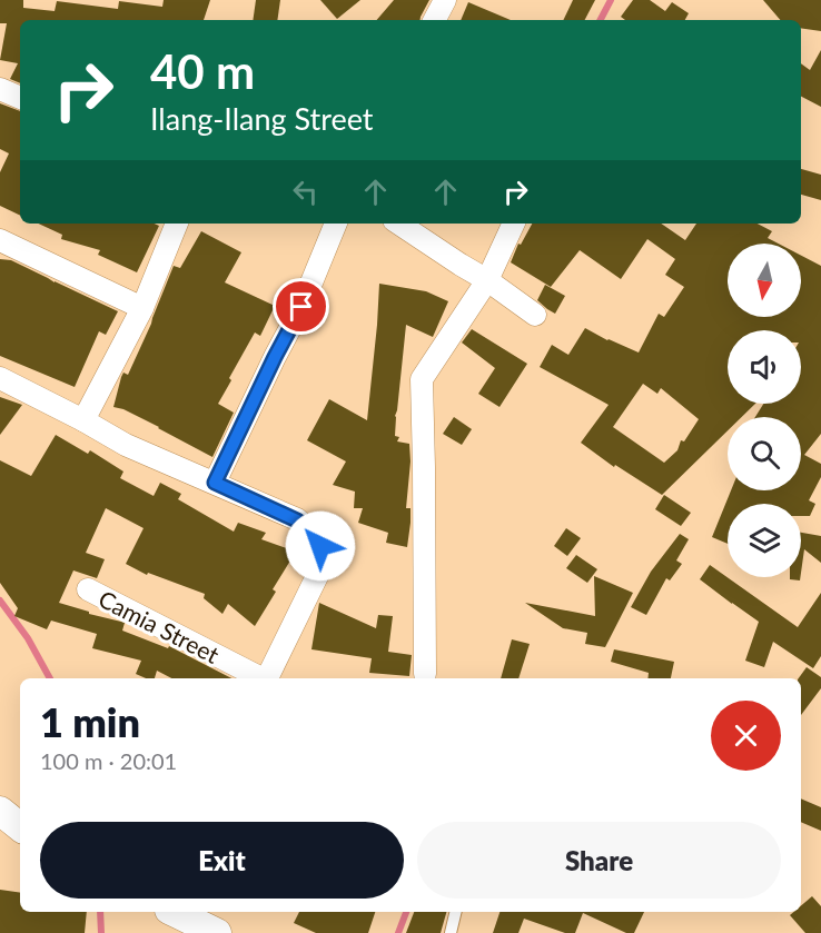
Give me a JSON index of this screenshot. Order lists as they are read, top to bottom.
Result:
{
  "streets": {
    "street": ["Camia Street"]
  },
  "north": "bottom",
  "page": {
    "turn": ["40 m", "Ilang-Ilang Street"],
    "heading": ["1 min", "100 m · 20:01"],
    "buttons": ["Exit", "Share"]
  }
}
